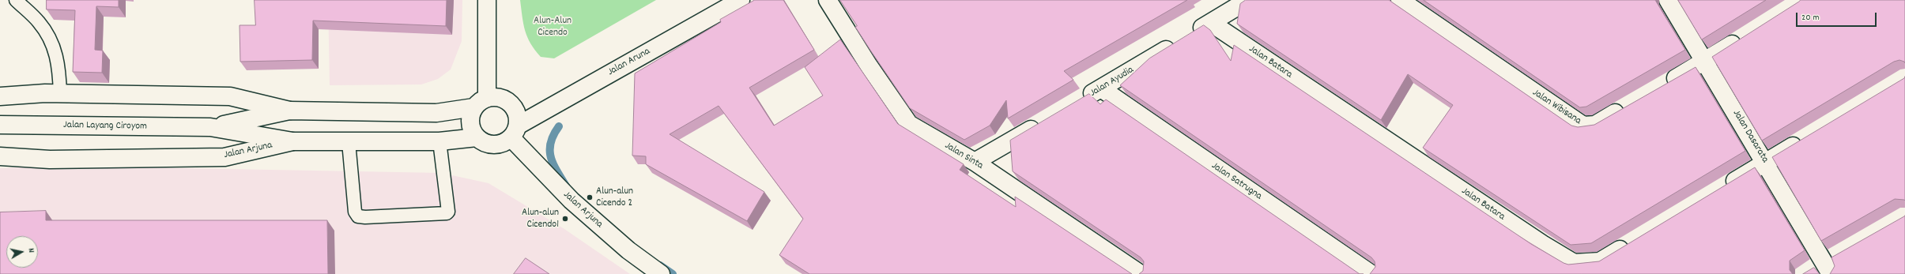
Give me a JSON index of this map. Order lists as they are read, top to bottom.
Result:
{
  "streets": {
    "street": [
      "Jalan Aruna",
      "Jalan Batara",
      "Jalan Ayudia",
      "Jalan Wibisana",
      "Jalan Layang Ciroyom",
      "Jalan Dasarata",
      "Jalan Arjuna",
      "Jalan Sinta",
      "Jalan Satrugna"
    ]
  },
  "crossings": [
    ["Jalan Aruna", "Jalan Arjuna"],
    ["Jalan Batara", "Jalan Ayudia"],
    ["Jalan Ayudia", "Jalan Satrugna"],
    ["Jalan Layang Ciroyom", "Jalan Arjuna"]
  ],
  "parks": ["Alun-Alun Cicendo"],
  "places": ["Alun-alun Cicendo 2", "Alun-alun Cicendo1"],
  "scale_bar": "20 m",
  "north": "right"
}
